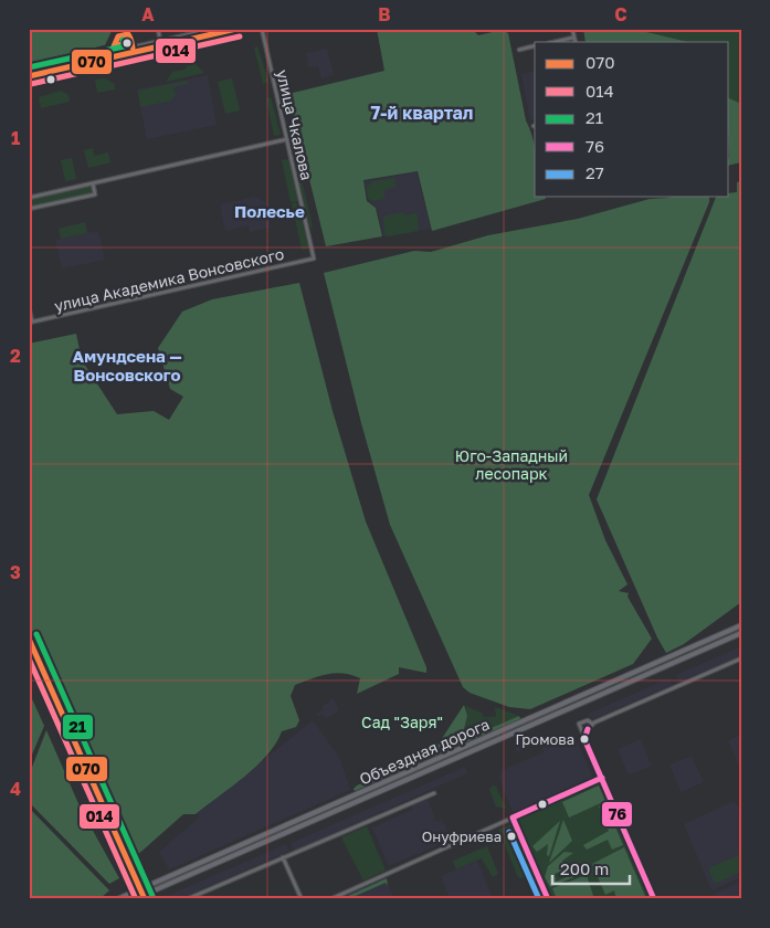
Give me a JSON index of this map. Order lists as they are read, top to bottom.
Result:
{
  "streets": {
    "main road": ["Объездная дорога"],
    "street": ["улица Чкалова", "улица Академика Вонсовского"]
  },
  "crossings": [
    ["улица Чкалова", "улица Академика Вонсовского"]
  ],
  "districts": ["7-й квартал", "Полесье", "Амундсена — Вонсовского"],
  "parks": ["Юго-Западный лесопарк", "Сад \"Заря\""],
  "places": ["Громова", "Онуфриева"],
  "lines": [
    "transit line 070",
    "transit line 014",
    "transit line 21",
    "transit line 76",
    "transit line 27"
  ],
  "legend": [
    "070",
    "014",
    "21",
    "76",
    "27"
  ],
  "scale_bar": "200 m",
  "grid": {
    "columns": ["A", "B", "C"],
    "rows": [
      "1",
      "2",
      "3",
      "4"
    ]
  }
}
